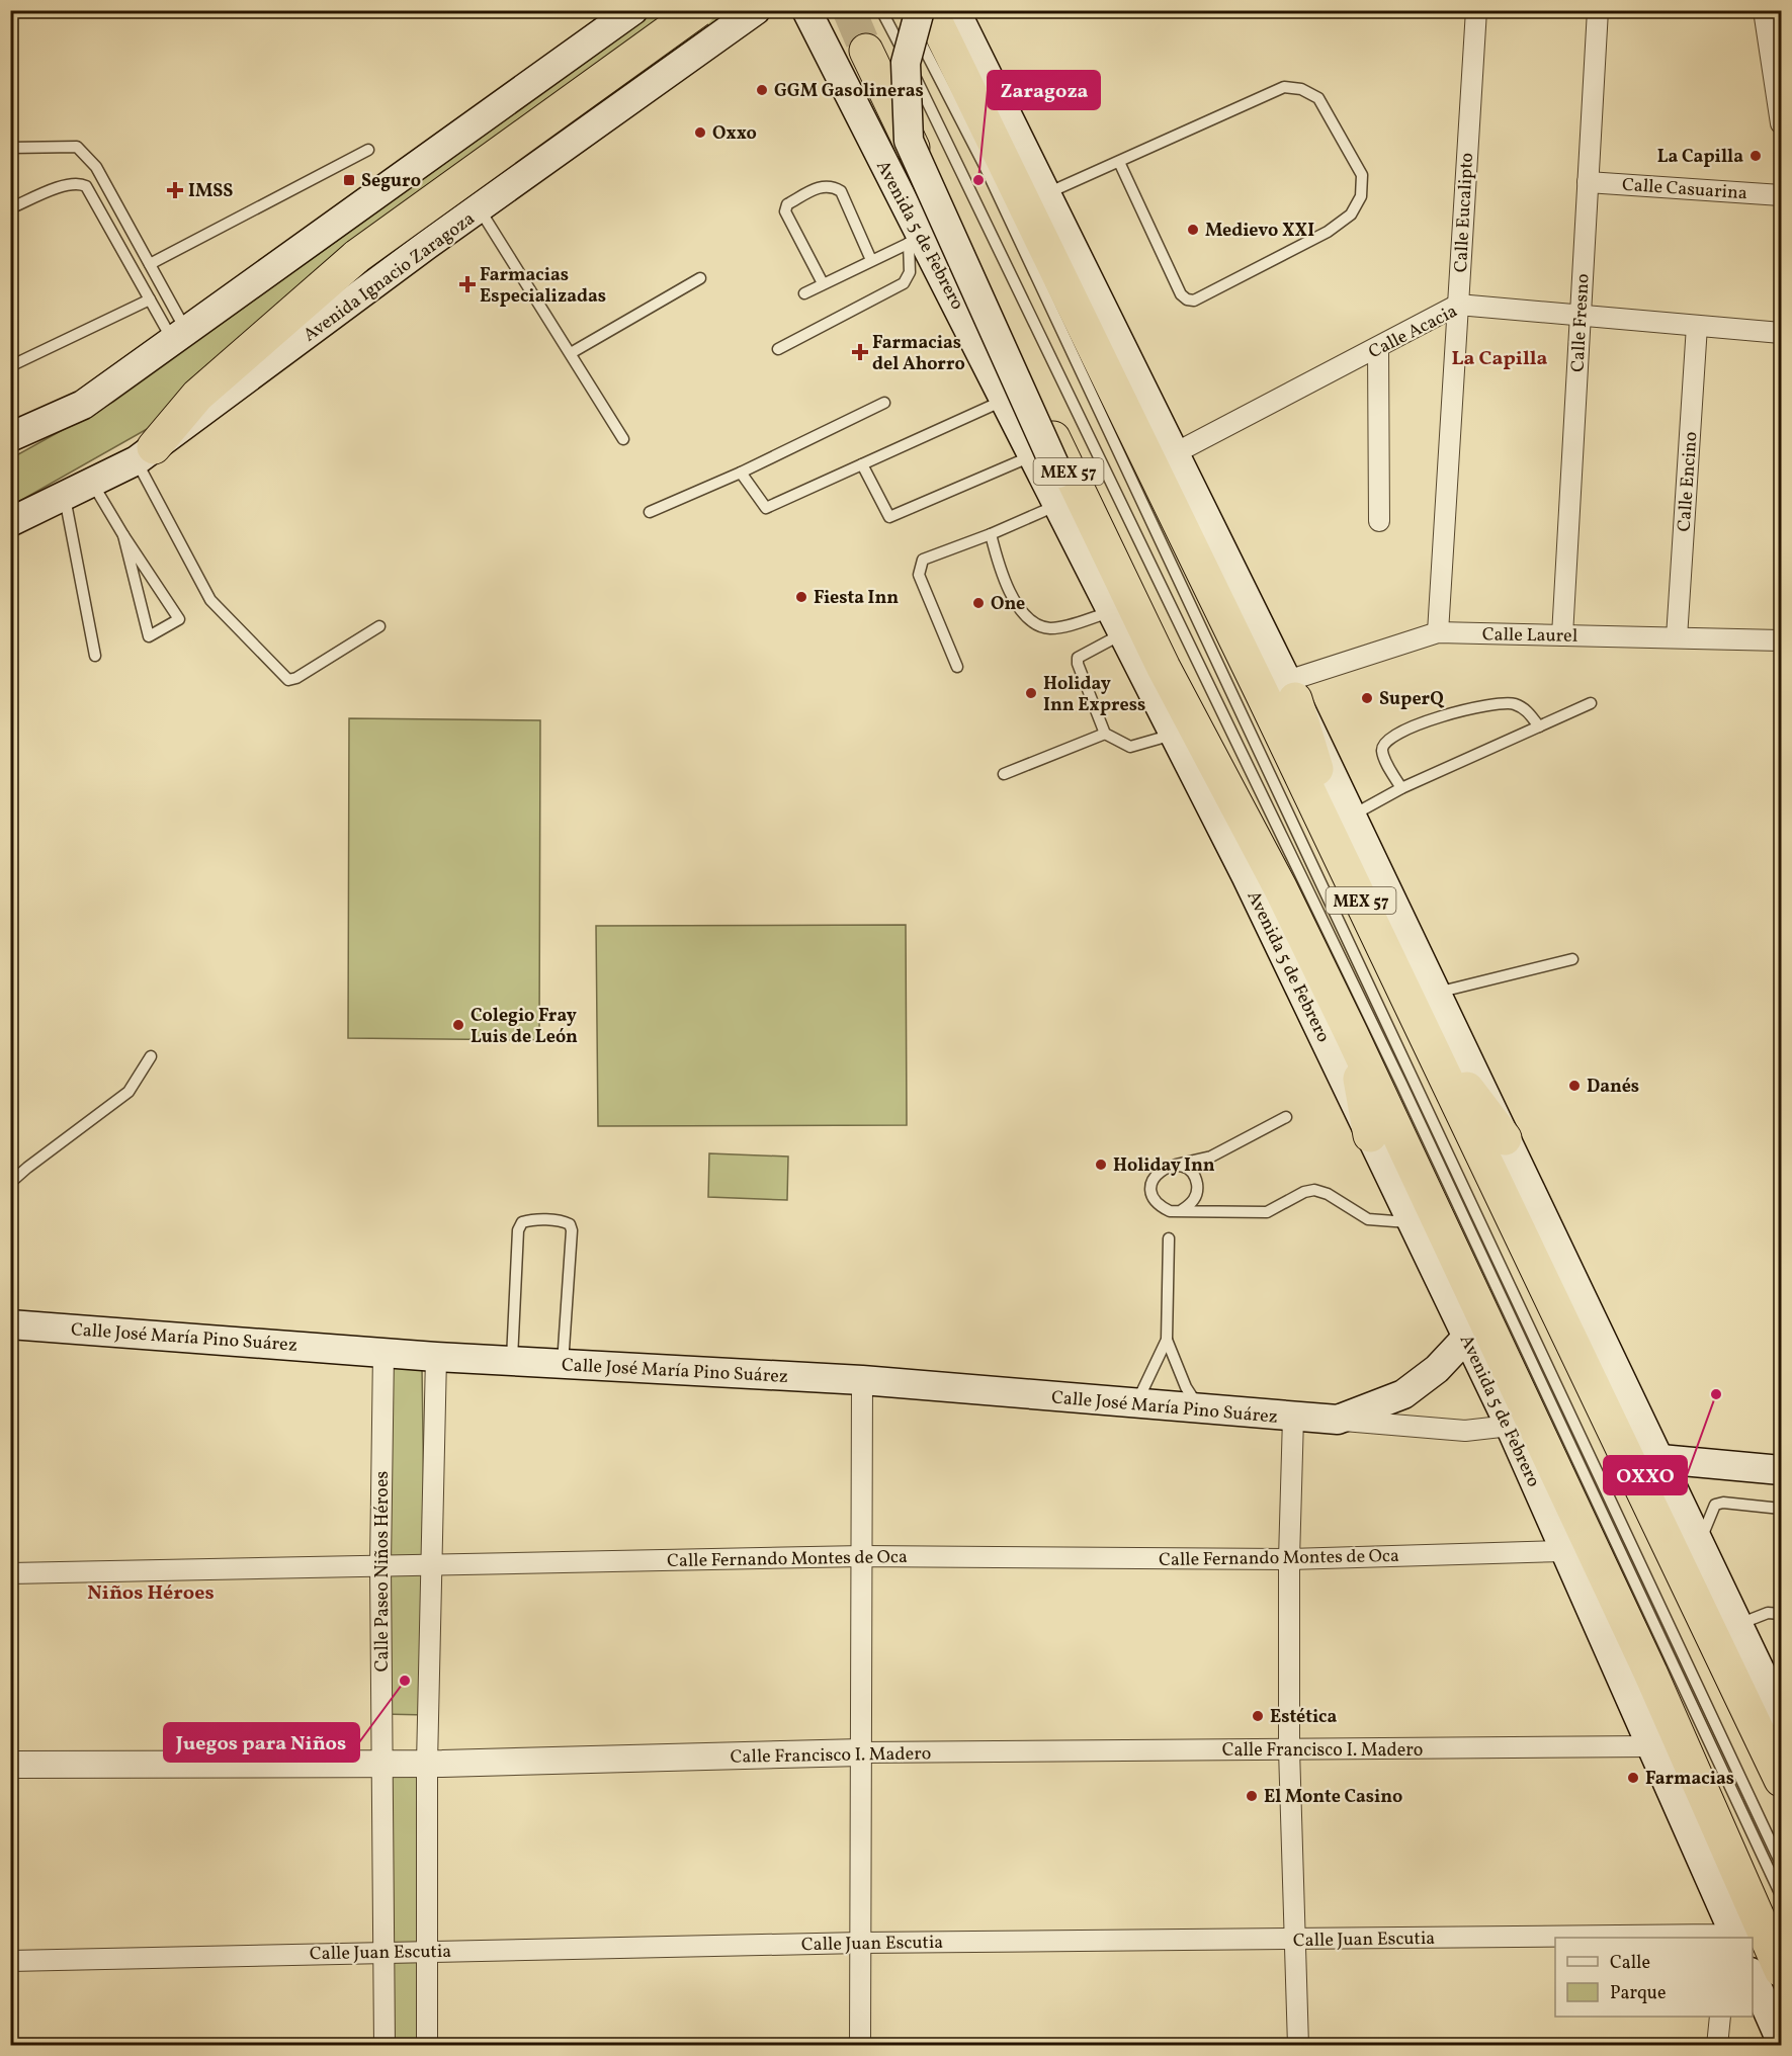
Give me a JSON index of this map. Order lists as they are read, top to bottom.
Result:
{
  "streets": {
    "highway": ["Avenida 5 de Febrero", "MEX 57"],
    "main road": ["Avenida Ignacio Zaragoza", "Calle José María Pino Suárez"],
    "street": [
      "Calle Casuarina",
      "Calle Eucalipto",
      "Calle Fresno",
      "Calle Acacia",
      "Calle Encino",
      "Calle Laurel",
      "Calle Fernando Montes de Oca",
      "Calle Paseo Niños Héroes",
      "Calle Francisco I. Madero",
      "Calle Juan Escutia"
    ]
  },
  "crossings": [
    ["Calle Casuarina", "Calle Fresno"],
    ["Calle Eucalipto", "Calle Acacia"],
    ["Calle Eucalipto", "Calle Laurel"],
    ["Avenida 5 de Febrero", "Calle José María Pino Suárez"],
    ["Avenida 5 de Febrero", "Calle Fernando Montes de Oca"],
    ["Avenida 5 de Febrero", "Calle Francisco I. Madero"],
    ["Avenida 5 de Febrero", "Calle Juan Escutia"],
    ["Calle Fresno", "Calle Acacia"],
    ["Calle Fresno", "Calle Laurel"],
    ["Calle Acacia", "Calle Encino"],
    ["Calle Encino", "Calle Laurel"],
    ["Calle José María Pino Suárez", "Calle Paseo Niños Héroes"],
    ["Calle Fernando Montes de Oca", "Calle Paseo Niños Héroes"],
    ["Calle Paseo Niños Héroes", "Calle Francisco I. Madero"],
    ["Calle Paseo Niños Héroes", "Calle Juan Escutia"]
  ],
  "districts": ["La Capilla", "Niños Héroes"],
  "places": {
    "other": [
      "GGM Gasolineras",
      "Oxxo",
      "La Capilla",
      "Zaragoza",
      "Medievo XXI",
      "Fiesta Inn",
      "One",
      "Holiday Inn Express",
      "SuperQ",
      "Colegio Fray Luis de León",
      "Danés",
      "Holiday Inn",
      "OXXO",
      "Juegos para Niños",
      "Estética",
      "Farmacias",
      "El Monte Casino"
    ],
    "transit": ["Seguro"],
    "health": ["IMSS", "Farmacias Especializadas", "Farmacias del Ahorro"]
  },
  "legend": ["Calle", "Parque"]
}
